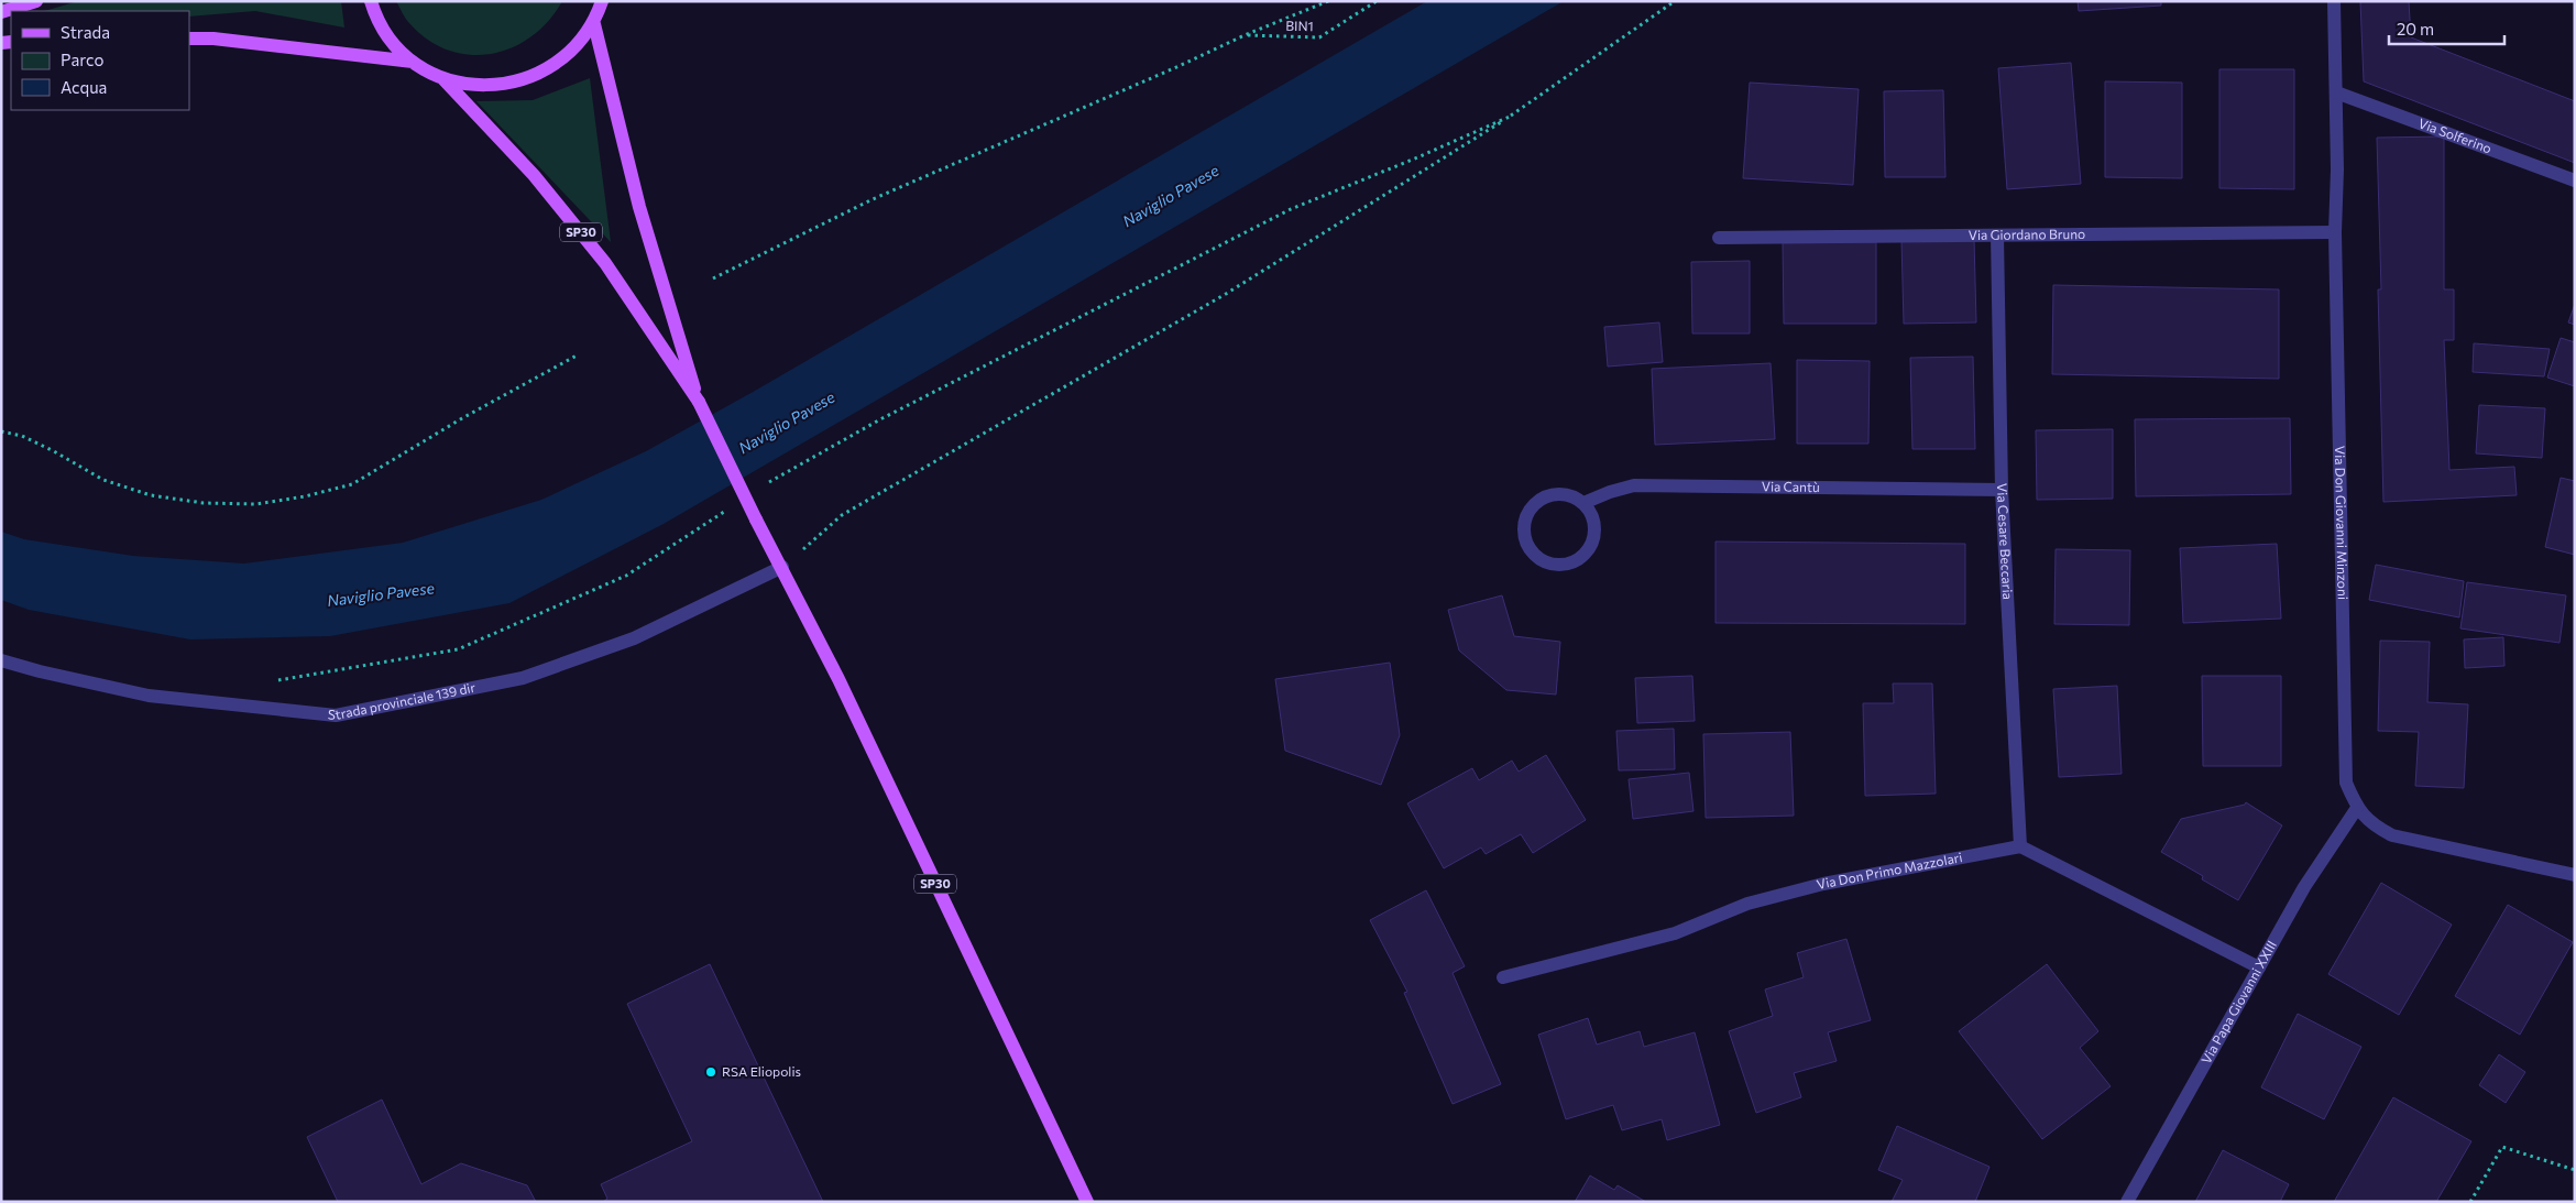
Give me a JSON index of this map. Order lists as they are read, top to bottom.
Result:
{
  "streets": {
    "main road": ["SP30"],
    "street": [
      "Via Solferino",
      "Via Giordano Bruno",
      "Via Cantù",
      "Via Don Giovanni Minzoni",
      "Via Cesare Beccaria",
      "Strada provinciale 139 dir",
      "Via Don Primo Mazzolari",
      "Via Papa Giovanni XXIII"
    ],
    "path": ["BIN1"]
  },
  "crossings": [
    ["Via Solferino", "Via Don Giovanni Minzoni"],
    ["SP30", "Strada provinciale 139 dir"],
    ["Via Giordano Bruno", "Via Don Giovanni Minzoni"],
    ["Via Giordano Bruno", "Via Cesare Beccaria"],
    ["Via Cantù", "Via Cesare Beccaria"],
    ["Via Don Giovanni Minzoni", "Via Papa Giovanni XXIII"],
    ["Via Cesare Beccaria", "Via Don Primo Mazzolari"]
  ],
  "water": ["Naviglio Pavese"],
  "places": ["RSA Eliopolis"],
  "legend": ["Strada", "Parco", "Acqua"],
  "scale_bar": "20 m"
}
